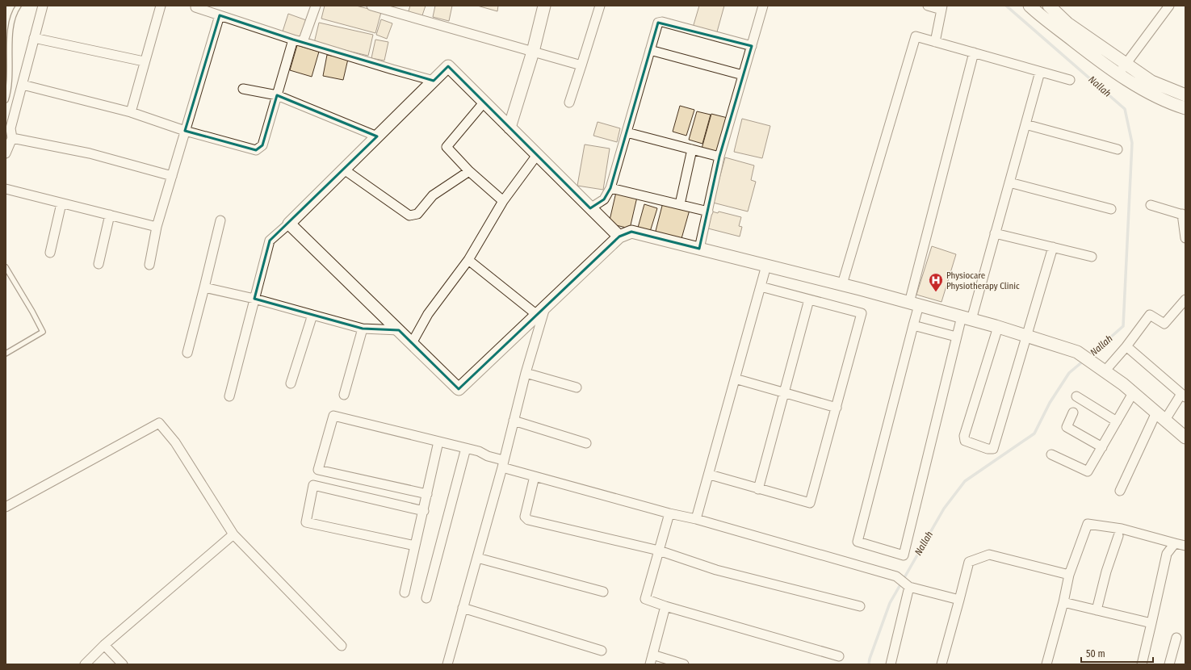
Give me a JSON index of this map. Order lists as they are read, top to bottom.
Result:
{
  "water": ["Nallah"],
  "places": {
    "hospital": ["Physiocare Physiotherapy Clinic"]
  },
  "scale_bar": "50 m"
}
